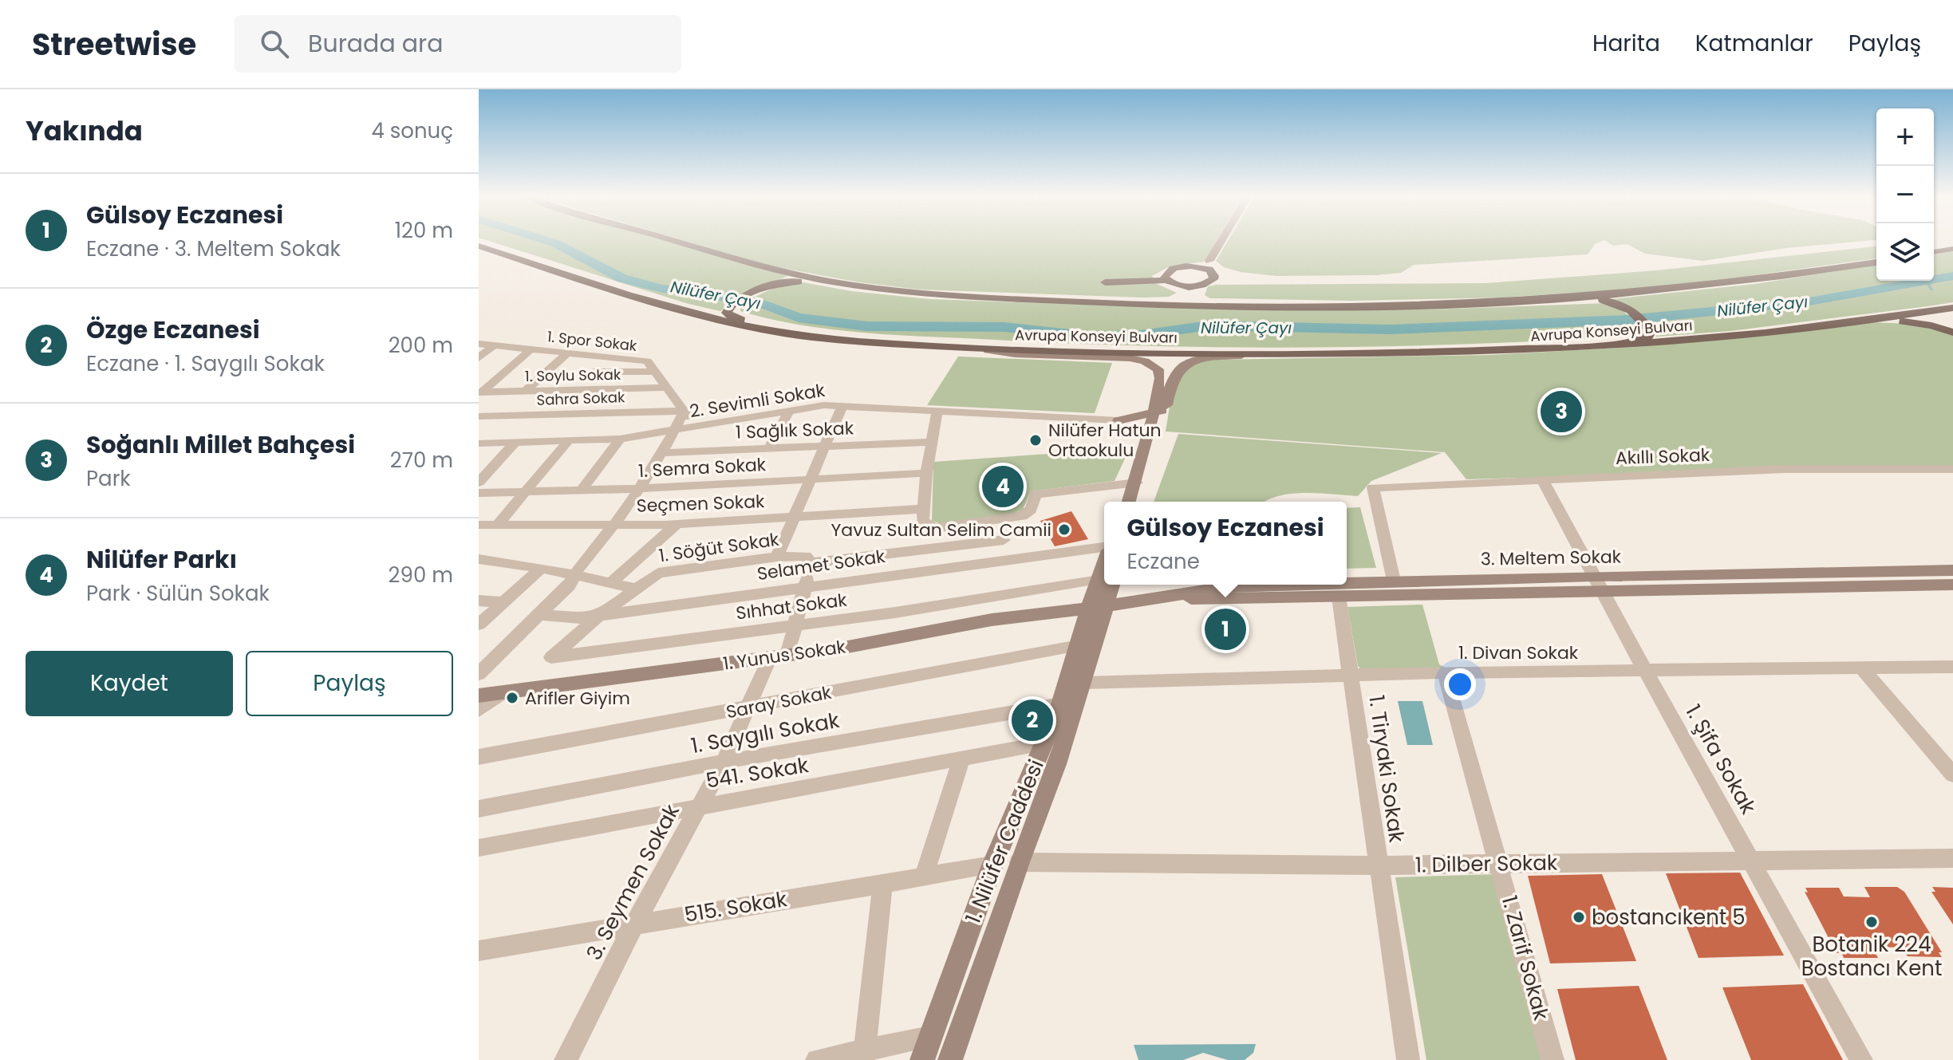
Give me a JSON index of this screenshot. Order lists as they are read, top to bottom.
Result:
{
  "streets": {
    "main road": [
      "Avrupa Konseyi Bulvarı",
      "3. Meltem Sokak",
      "1. Yunus Sokak",
      "1. Nilüfer Caddesi"
    ],
    "street": [
      "1. Spor Sokak",
      "1. Soylu Sokak",
      "Sahra Sokak",
      "2. Sevimli Sokak",
      "1 Sağlık Sokak",
      "Akıllı Sokak",
      "1. Semra Sokak",
      "Seçmen Sokak",
      "1. Söğüt Sokak",
      "Selamet Sokak",
      "Sıhhat Sokak",
      "1. Divan Sokak",
      "Saray Sokak",
      "1. Saygılı Sokak",
      "1. Şifa Sokak",
      "1. Tiryaki Sokak",
      "541. Sokak",
      "1. Dilber Sokak",
      "3. Seymen Sokak",
      "515. Sokak",
      "1. Zarif Sokak"
    ]
  },
  "crossings": [
    ["1. Spor Sokak", "1. Soylu Sokak"],
    ["1. Spor Sokak", "Sahra Sokak"],
    ["Akıllı Sokak", "3. Meltem Sokak"],
    ["Akıllı Sokak", "1. Şifa Sokak"],
    ["1. Söğüt Sokak", "Selamet Sokak"],
    ["1. Söğüt Sokak", "Sıhhat Sokak"],
    ["1. Söğüt Sokak", "3. Seymen Sokak"],
    ["3. Meltem Sokak", "1. Yunus Sokak"],
    ["3. Meltem Sokak", "1. Şifa Sokak"],
    ["3. Meltem Sokak", "1. Tiryaki Sokak"],
    ["3. Meltem Sokak", "1. Nilüfer Caddesi"],
    ["Selamet Sokak", "Sıhhat Sokak"],
    ["Selamet Sokak", "3. Seymen Sokak"],
    ["Sıhhat Sokak", "3. Seymen Sokak"],
    ["1. Divan Sokak", "1. Şifa Sokak"],
    ["1. Divan Sokak", "1. Tiryaki Sokak"],
    ["1. Divan Sokak", "1. Nilüfer Caddesi"],
    ["1. Divan Sokak", "1. Zarif Sokak"],
    ["1. Yunus Sokak", "1. Nilüfer Caddesi"],
    ["1. Yunus Sokak", "3. Seymen Sokak"],
    ["Saray Sokak", "1. Nilüfer Caddesi"],
    ["Saray Sokak", "3. Seymen Sokak"],
    ["1. Saygılı Sokak", "1. Nilüfer Caddesi"],
    ["1. Saygılı Sokak", "3. Seymen Sokak"],
    ["1. Şifa Sokak", "1. Dilber Sokak"],
    ["1. Tiryaki Sokak", "1. Dilber Sokak"],
    ["541. Sokak", "1. Nilüfer Caddesi"],
    ["541. Sokak", "3. Seymen Sokak"],
    ["1. Nilüfer Caddesi", "1. Dilber Sokak"],
    ["1. Nilüfer Caddesi", "515. Sokak"],
    ["1. Dilber Sokak", "1. Zarif Sokak"],
    ["3. Seymen Sokak", "515. Sokak"]
  ],
  "water": ["Nilüfer Çayı"],
  "places": [
    "Nilüfer Hatun Ortaokulu",
    "Yavuz Sultan Selim Camii",
    "Arifler Giyim",
    "bostancıkent 5",
    "Botanik 224 Bostancı Kent"
  ],
  "page": {
    "header": "Streetwise",
    "search": "Burada ara",
    "nav": ["Harita", "Katmanlar", "Paylaş"],
    "heading": ["Yakında", "4 sonuç"],
    "map_buttons": ["+", "−"],
    "list": [
      {
        "mark": "1",
        "name": "Gülsoy Eczanesi",
        "note": "Eczane · 3. Meltem Sokak",
        "value": "120 m"
      },
      {
        "mark": "2",
        "name": "Özge Eczanesi",
        "note": "Eczane · 1. Saygılı Sokak",
        "value": "200 m"
      },
      {
        "mark": "3",
        "name": "Soğanlı Millet Bahçesi",
        "note": "Park",
        "value": "270 m"
      },
      {
        "mark": "4",
        "name": "Nilüfer Parkı",
        "note": "Park · Sülün Sokak",
        "value": "290 m"
      }
    ],
    "pins": [
      "3",
      "4",
      "1",
      "2"
    ],
    "popup": ["Gülsoy Eczanesi", "Eczane"],
    "buttons": ["Kaydet", "Paylaş"]
  }
}
